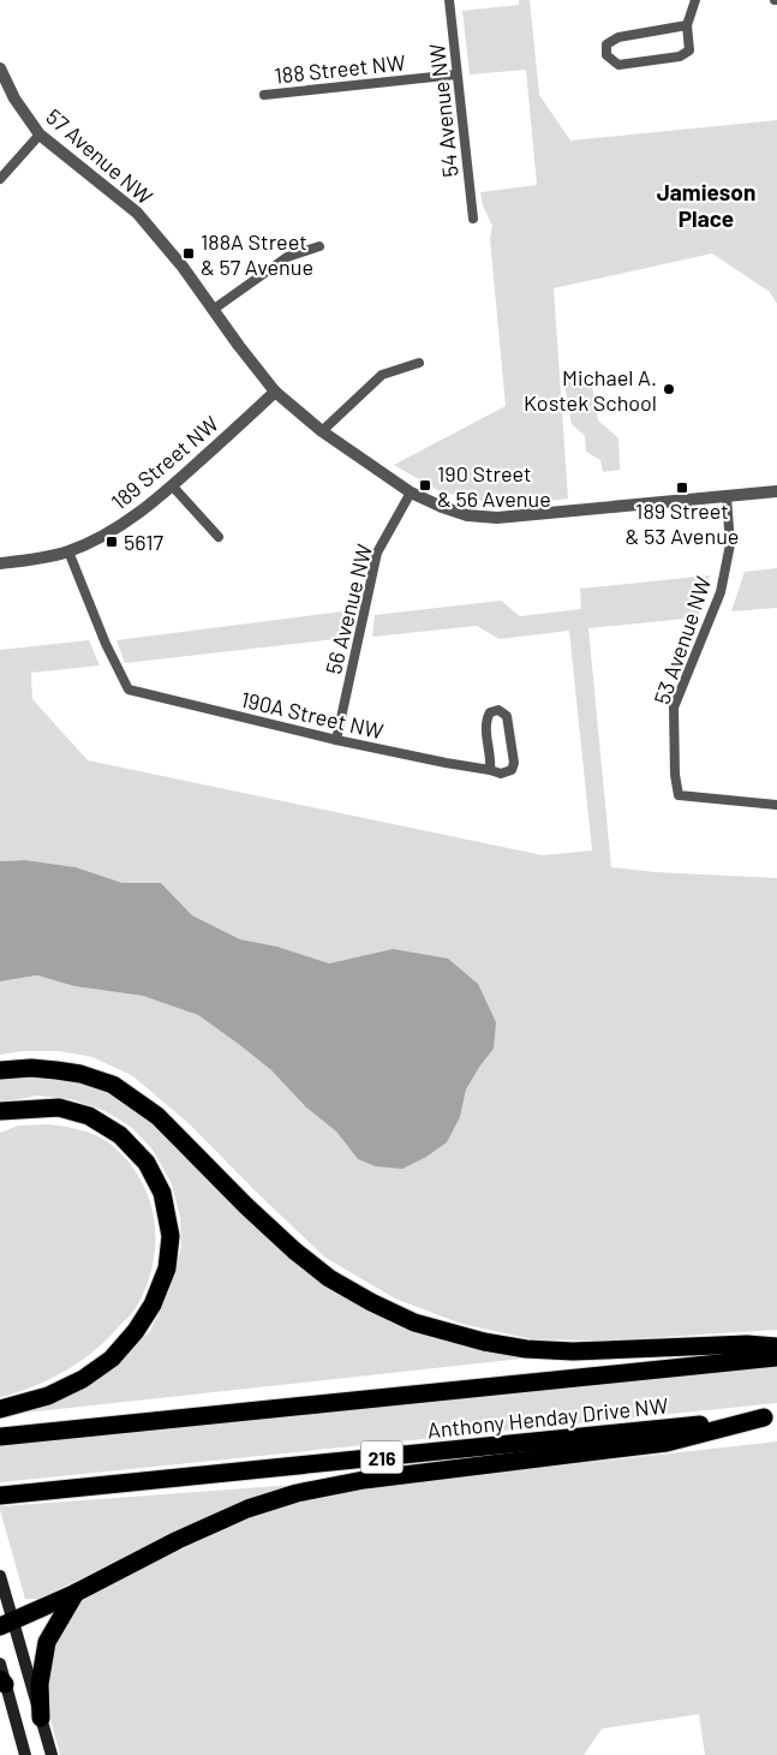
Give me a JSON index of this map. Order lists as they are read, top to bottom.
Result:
{
  "streets": {
    "highway": ["Anthony Henday Drive NW", "216"],
    "street": [
      "188 Street NW",
      "54 Avenue NW",
      "57 Avenue NW",
      "189 Street NW",
      "56 Avenue NW",
      "53 Avenue NW",
      "190A Street NW"
    ]
  },
  "crossings": [
    ["188 Street NW", "54 Avenue NW"],
    ["57 Avenue NW", "189 Street NW"],
    ["57 Avenue NW", "56 Avenue NW"],
    ["57 Avenue NW", "53 Avenue NW"],
    ["189 Street NW", "190A Street NW"],
    ["56 Avenue NW", "190A Street NW"]
  ],
  "districts": ["Jamieson Place"],
  "places": {
    "transit": [
      "188A Street & 57 Avenue",
      "190 Street & 56 Avenue",
      "189 Street & 53 Avenue",
      "5617"
    ],
    "other": ["Michael A. Kostek School"]
  }
}
